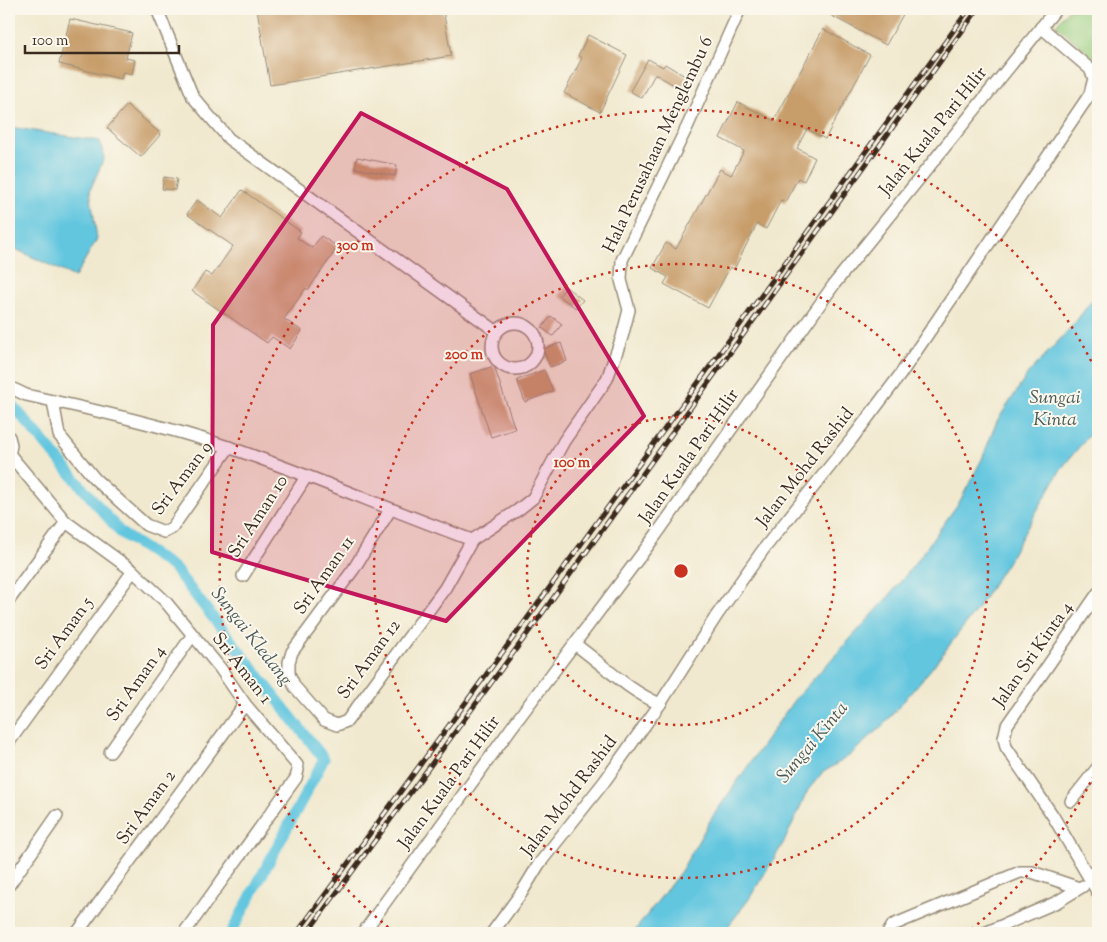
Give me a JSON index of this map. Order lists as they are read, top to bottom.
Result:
{
  "streets": {
    "street": [
      "Jalan Kuala Pari Hilir",
      "Hala Perusahaan Menglembu 6",
      "Jalan Mohd Rashid",
      "Sri Aman 9",
      "Sri Aman 10",
      "Sri Aman 11",
      "Sri Aman 5",
      "Jalan Sri Kinta 4",
      "Sri Aman 12",
      "Sri Aman 1",
      "Sri Aman 4",
      "Sri Aman 2"
    ]
  },
  "crossings": [
    ["Jalan Kuala Pari Hilir", "Jalan Mohd Rashid"],
    ["Hala Perusahaan Menglembu 6", "Sri Aman 12"],
    ["Sri Aman 11", "Sri Aman 12"],
    ["Sri Aman 5", "Sri Aman 1"],
    ["Sri Aman 1", "Sri Aman 4"],
    ["Sri Aman 1", "Sri Aman 2"]
  ],
  "water": ["Sungai Kinta", "Sungai Kledang"],
  "scale_bar": "100 m",
  "rings": ["300 m", "200 m", "100 m"]
}
